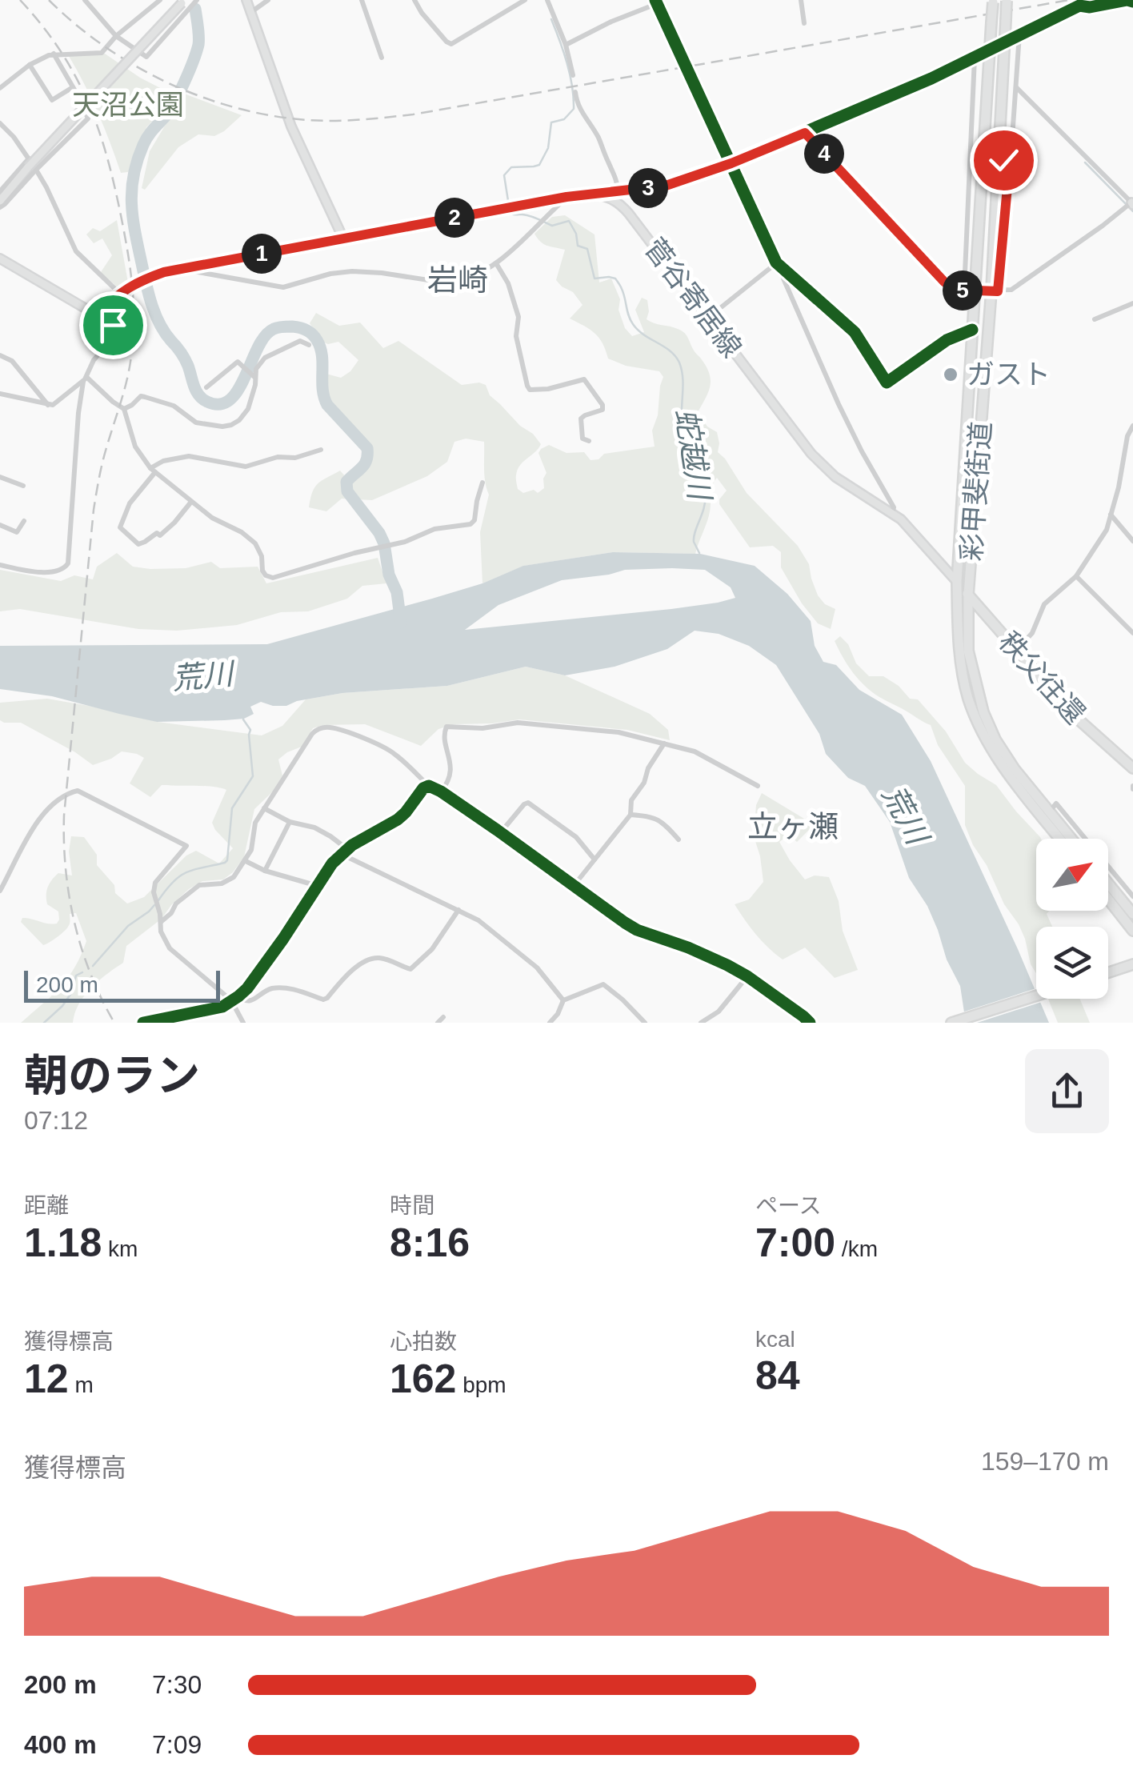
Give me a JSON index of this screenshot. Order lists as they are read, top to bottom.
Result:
{
  "streets": {
    "highway": ["彩甲斐街道", "秩父往還"],
    "street": ["菅谷寄居線"]
  },
  "crossings": [
    ["菅谷寄居線", "彩甲斐街道"],
    ["菅谷寄居線", "秩父往還"],
    ["彩甲斐街道", "秩父往還"]
  ],
  "districts": ["岩崎", "立ヶ瀬"],
  "water": ["蛇越川", "荒川"],
  "parks": ["天沼公園"],
  "places": ["ガスト"],
  "scale_bar": "200 m",
  "north": "top right",
  "page": {
    "pins": [
      "4",
      "3",
      "2",
      "1",
      "5"
    ],
    "scale": "200 m",
    "heading": ["朝のラン", "07:12"],
    "stats": [
      ["距離", "1.18 km"],
      ["時間", "8:16"],
      ["ペース", "7:00 /km"],
      ["獲得標高", "12 m"],
      ["心拍数", "162 bpm"],
      ["kcal", "84"]
    ],
    "chart": ["獲得標高", "159–170 m"],
    "list": [
      {
        "name": "200 m",
        "note": "7:30"
      },
      {
        "name": "400 m",
        "note": "7:09"
      }
    ]
  }
}
